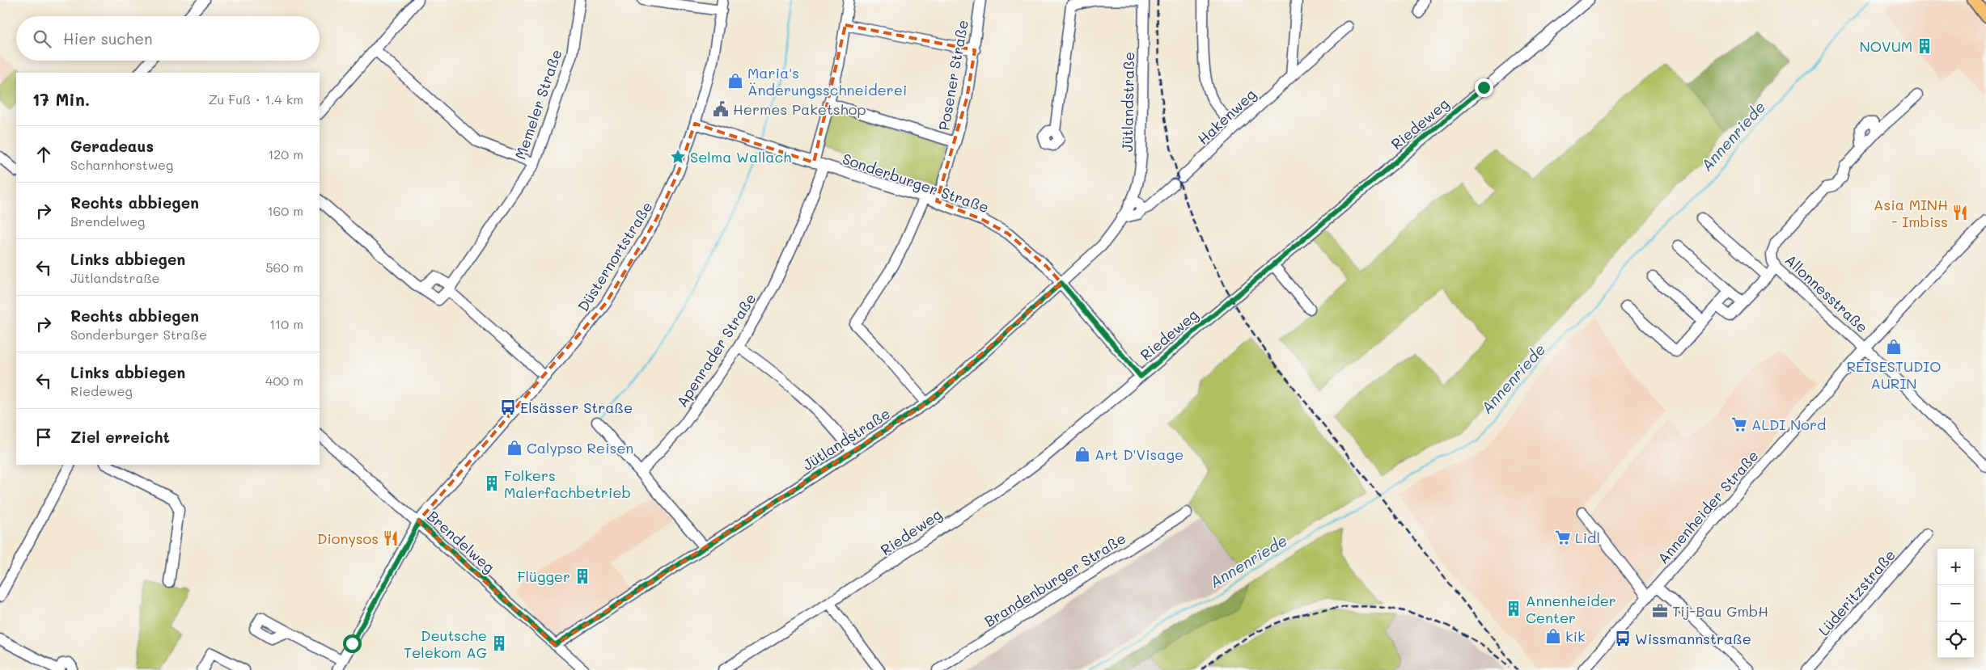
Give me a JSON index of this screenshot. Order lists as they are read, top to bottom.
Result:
{
  "streets": {
    "street": [
      "Posener Straße",
      "Jütlandstraße",
      "Memeler Straße",
      "Hakenweg",
      "Riedeweg",
      "Sonderburger Straße",
      "Düsternortstraße",
      "Allonnesstraße",
      "Apenrader Straße",
      "Annenheider Straße",
      "Brendelweg",
      "Brandenburger Straße",
      "Lüderitzstraße"
    ]
  },
  "crossings": [
    ["Posener Straße", "Sonderburger Straße"],
    ["Jütlandstraße", "Sonderburger Straße"],
    ["Jütlandstraße", "Brendelweg"],
    ["Riedeweg", "Sonderburger Straße"],
    ["Sonderburger Straße", "Düsternortstraße"],
    ["Sonderburger Straße", "Apenrader Straße"],
    ["Düsternortstraße", "Brendelweg"],
    ["Allonnesstraße", "Annenheider Straße"]
  ],
  "water": ["Annenriede"],
  "places": {
    "building": [
      "NOVUM",
      "Folkers Malerfachbetrieb",
      "Flügger",
      "Annenheider Center",
      "Deutsche Telekom AG"
    ],
    "shop": [
      "Maria's Änderungsschneiderei",
      "REISESTUDIO AURIN",
      "Calypso Reisen",
      "Art D'Visage",
      "kik"
    ],
    "public building": ["Hermes Paketshop"],
    "place": ["Selma Wallach"],
    "restaurant": ["Asia MINH - Imbiss", "Dionysos"],
    "bus stop": ["Elsässer Straße", "Wissmannstraße"],
    "supermarket": ["ALDI Nord", "Lidl"],
    "office": ["Tij-Bau GmbH"]
  },
  "page": {
    "search": "Hier suchen",
    "heading": ["17 Min.", "Zu Fuß · 1.4 km"],
    "list": [
      ["Geradeaus", "Scharnhorstweg", "120 m"],
      ["Rechts abbiegen", "Brendelweg", "160 m"],
      ["Links abbiegen", "Jütlandstraße", "560 m"],
      ["Rechts abbiegen", "Sonderburger Straße", "110 m"],
      ["Links abbiegen", "Riedeweg", "400 m"],
      "Ziel erreicht"
    ],
    "map_buttons": ["+", "−"]
  }
}
